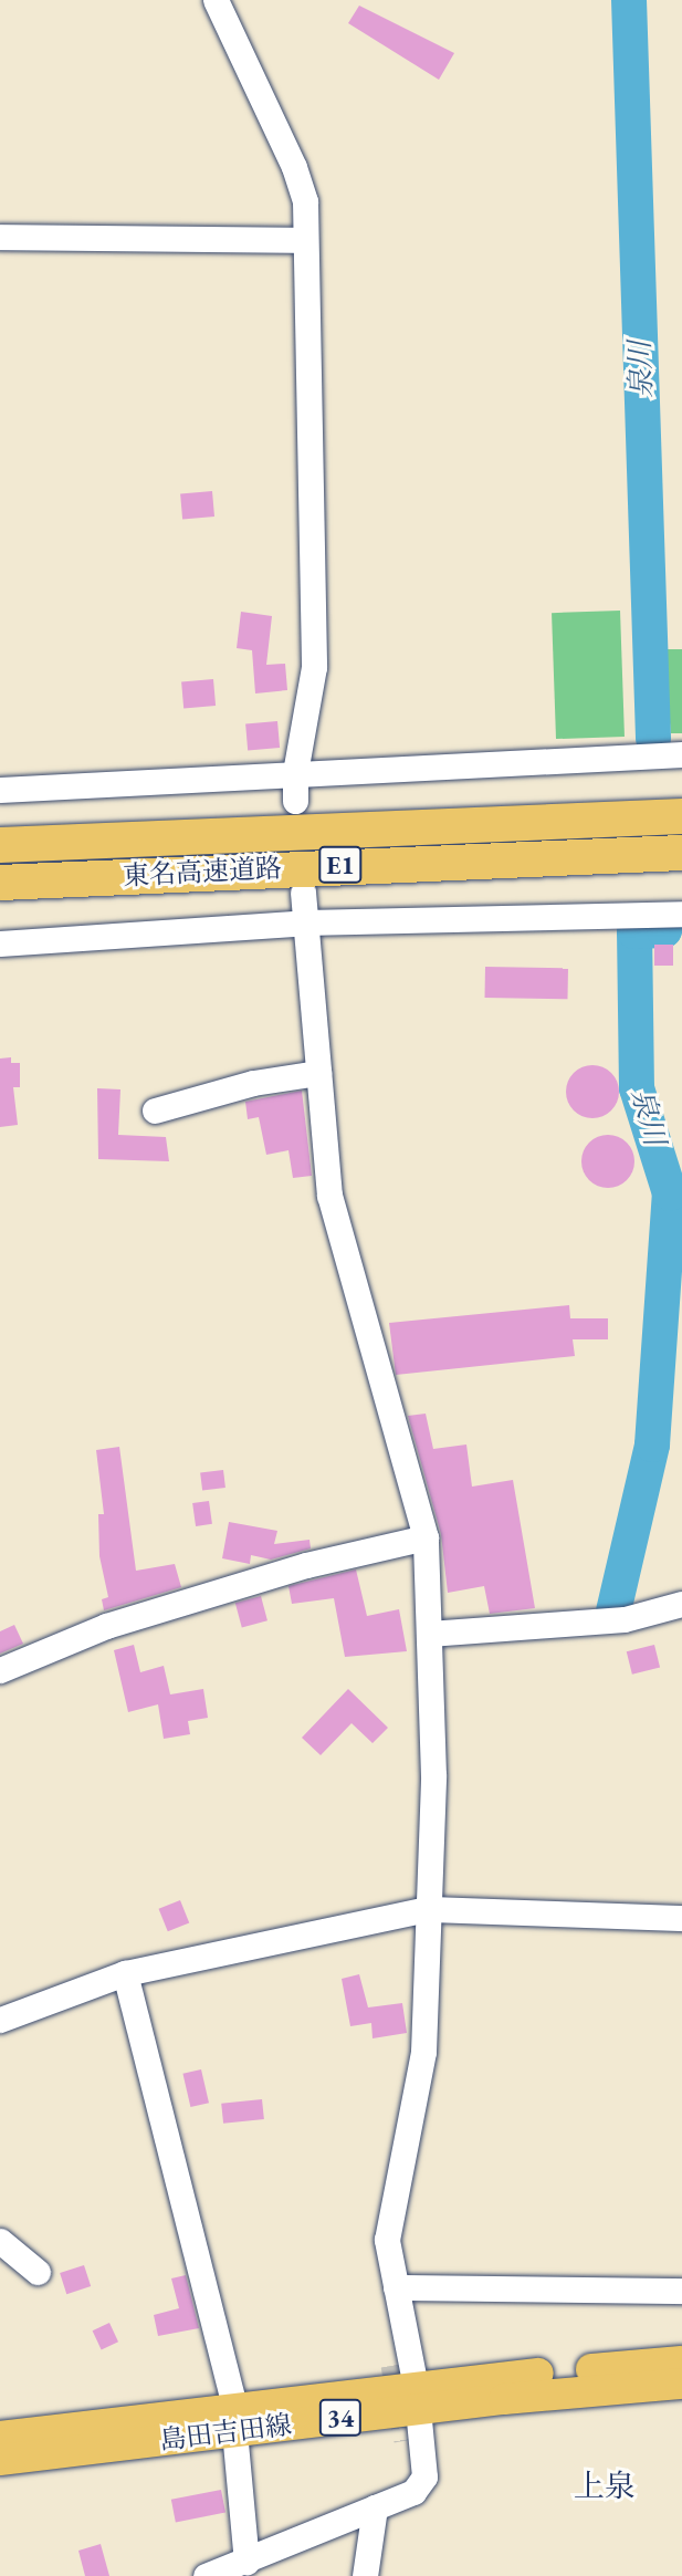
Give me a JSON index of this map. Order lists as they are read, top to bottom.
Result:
{
  "streets": {
    "highway": ["E1", "東名高速道路"],
    "main road": ["34", "島田吉田線"]
  },
  "districts": ["上泉"],
  "water": ["泉川"]
}
